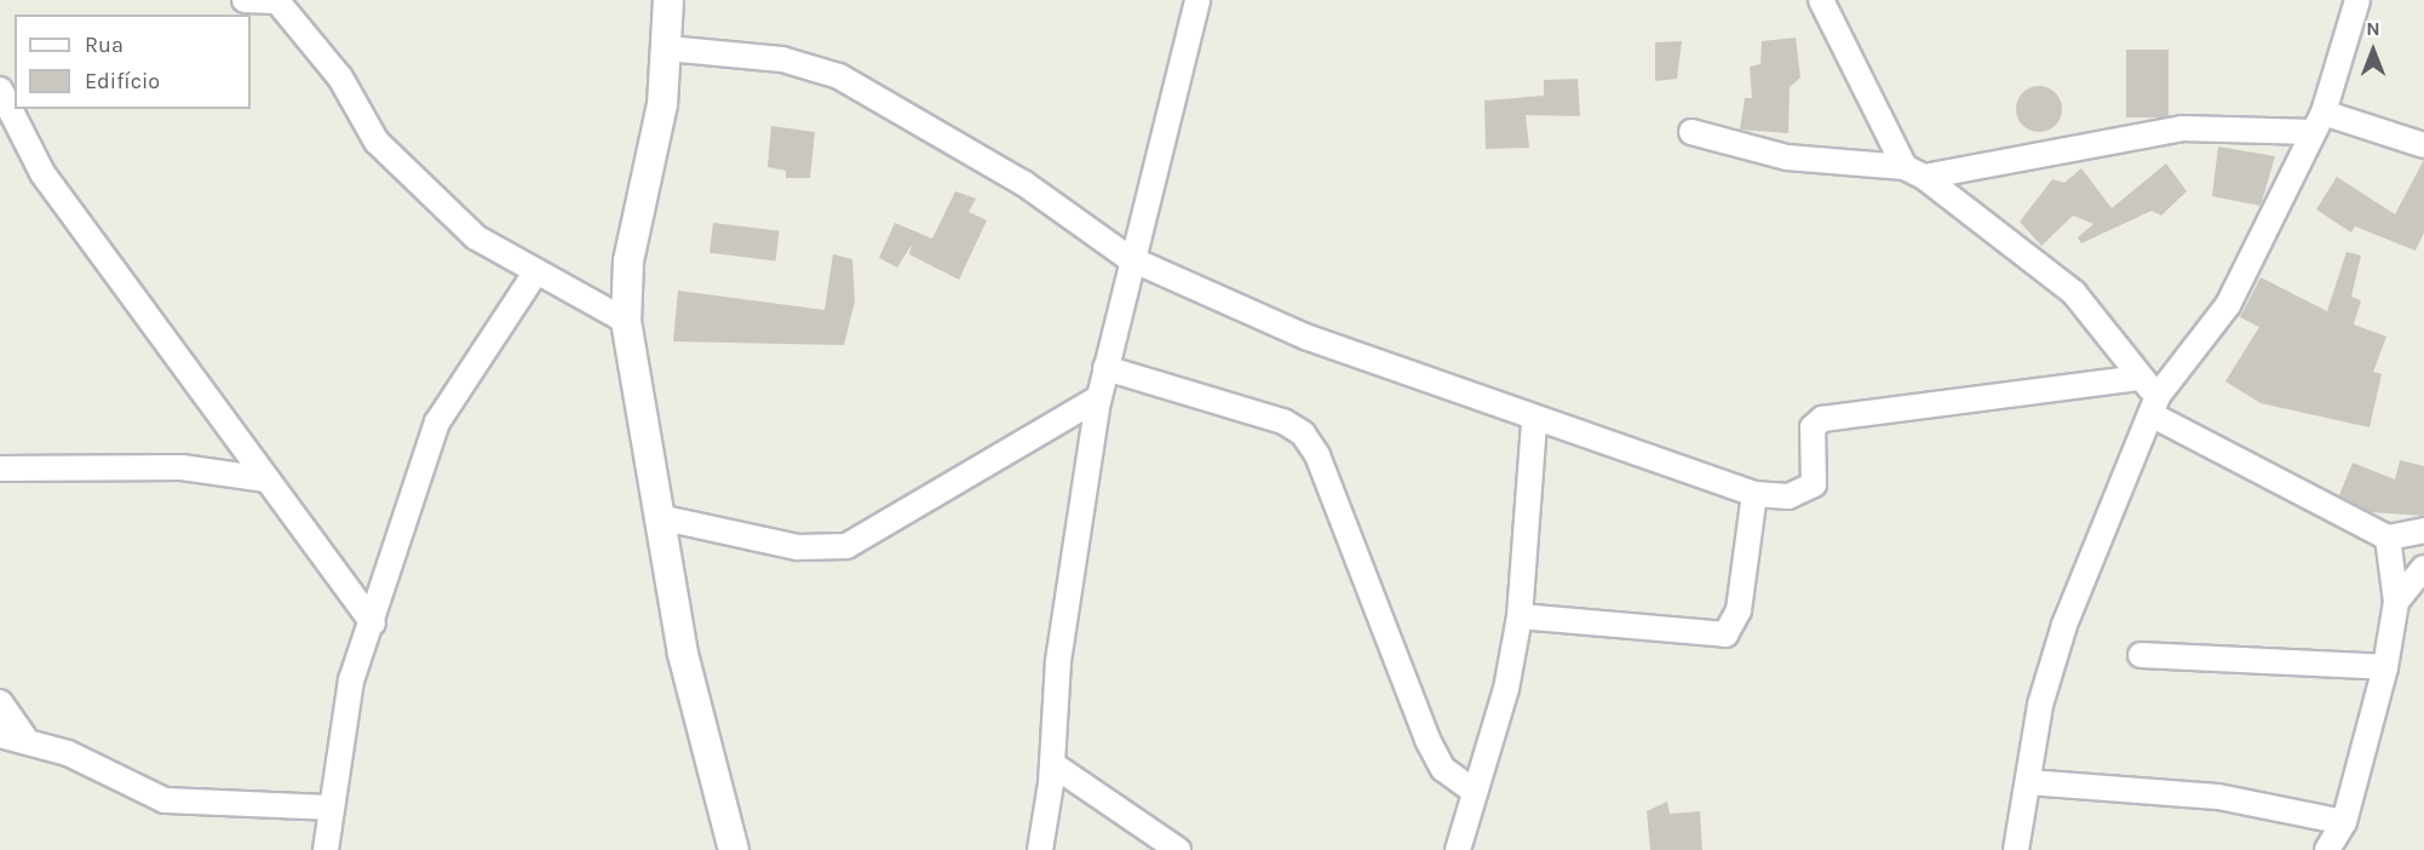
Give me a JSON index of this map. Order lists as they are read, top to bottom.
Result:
{
  "legend": ["Rua", "Edifício"],
  "north": "top"
}
